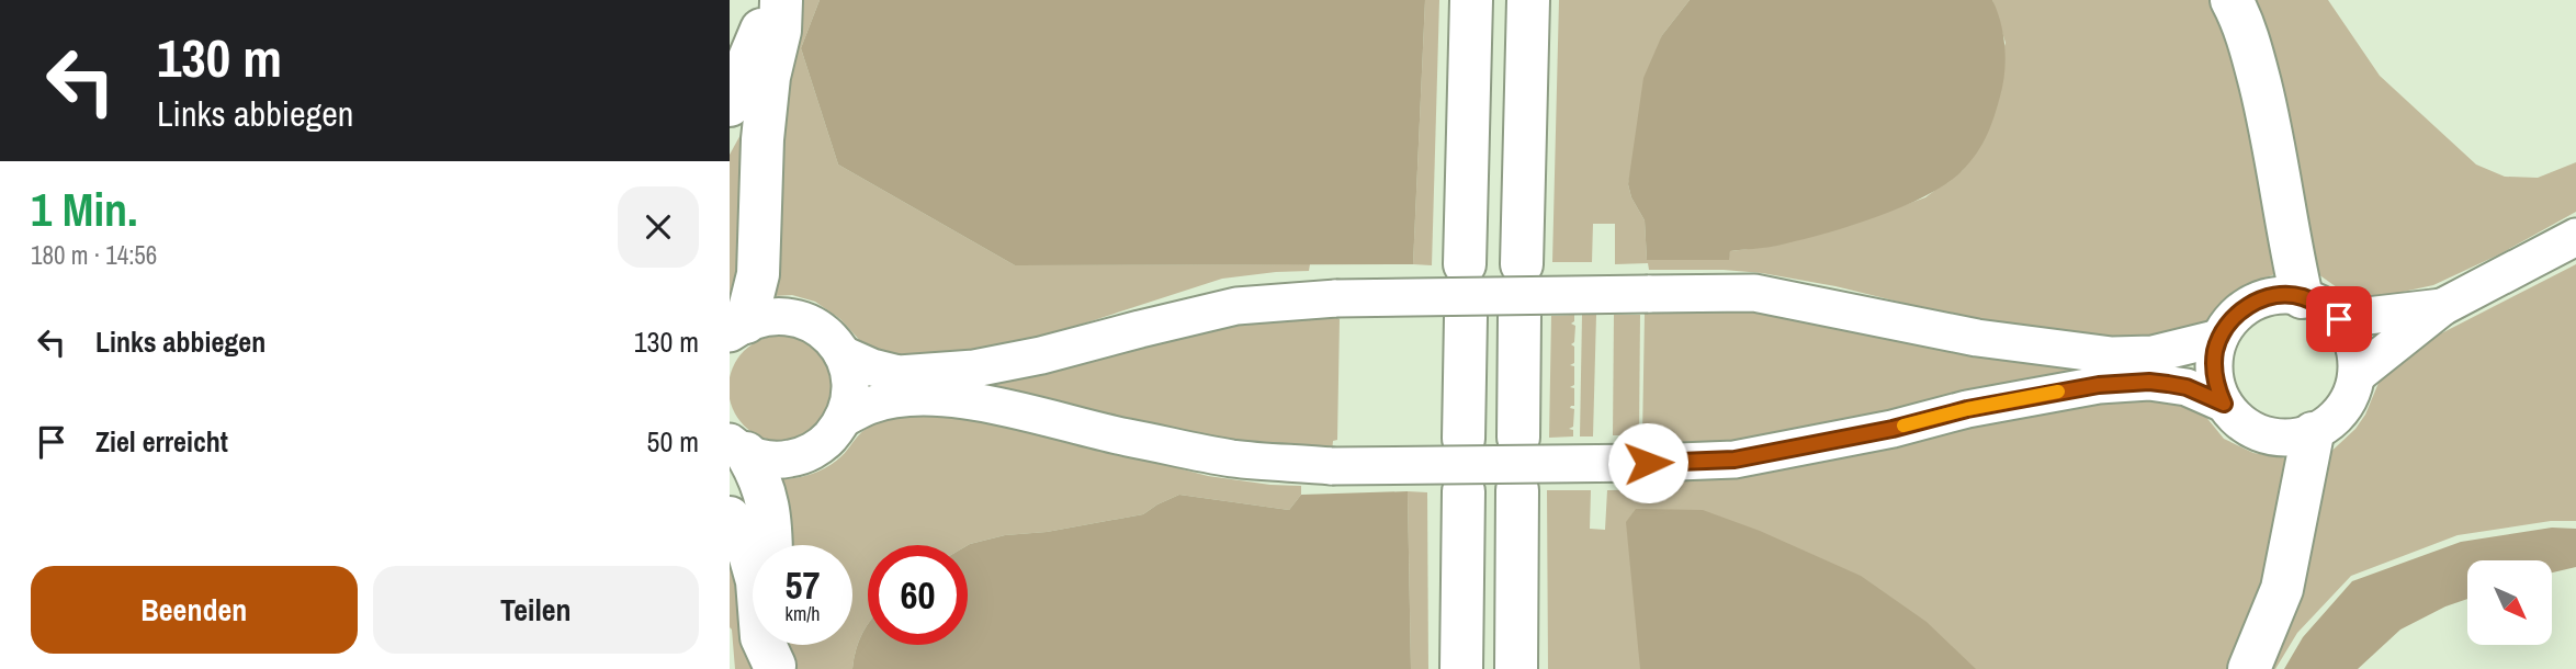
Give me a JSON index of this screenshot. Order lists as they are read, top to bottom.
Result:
{
  "north": "bottom right",
  "page": {
    "turn": ["130 m", "Links abbiegen"],
    "heading": ["1 Min.", "180 m · 14:56"],
    "list": [
      {
        "name": "Links abbiegen",
        "value": "130 m"
      },
      {
        "name": "Ziel erreicht",
        "value": "50 m"
      }
    ],
    "speed": "57 km/h",
    "limit": "60",
    "buttons": ["Beenden", "Teilen"]
  }
}
